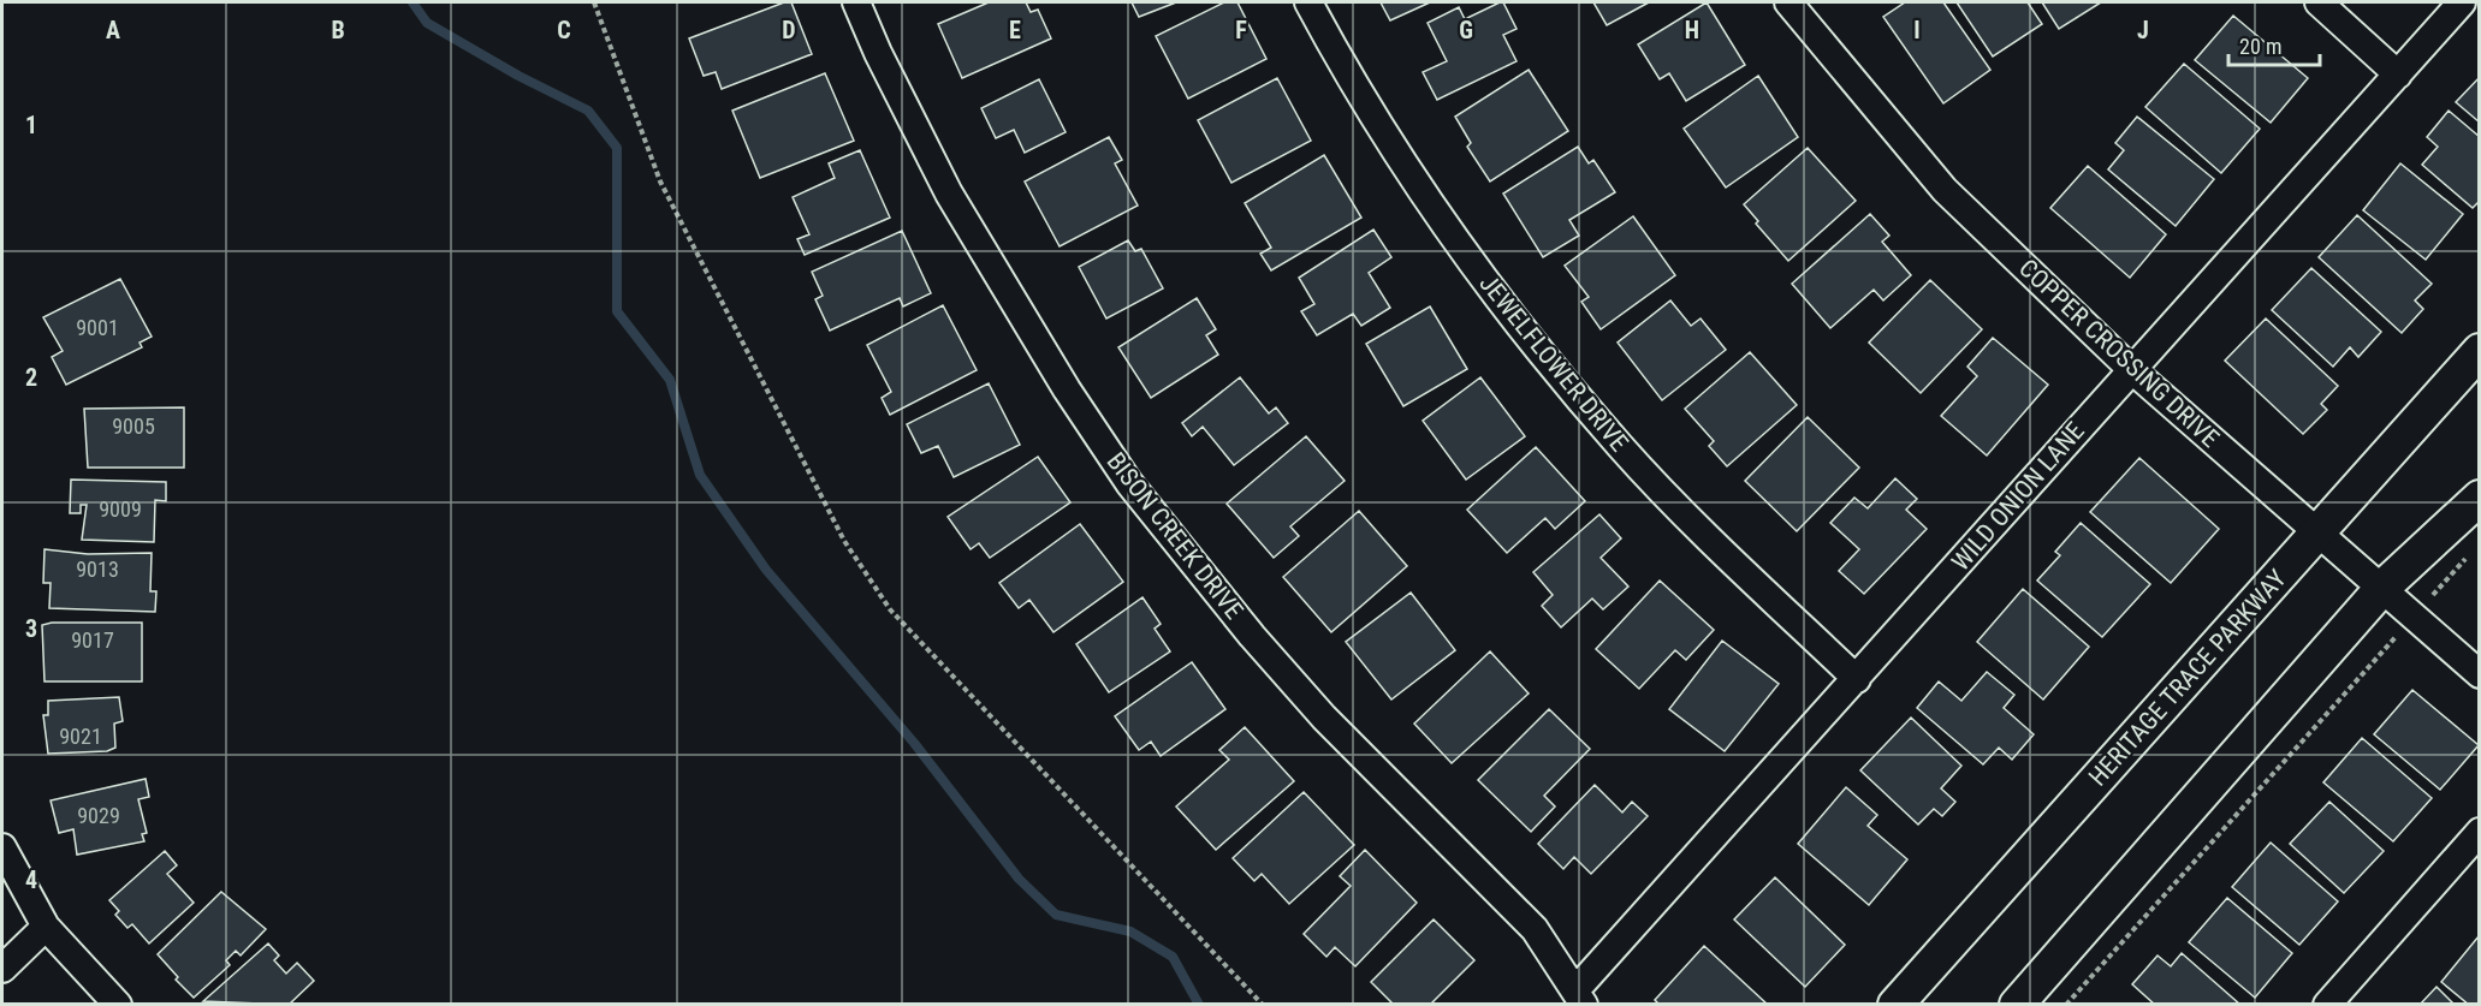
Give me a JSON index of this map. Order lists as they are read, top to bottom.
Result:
{
  "streets": {
    "street": [
      "COPPER CROSSING DRIVE",
      "JEWELFLOWER DRIVE",
      "WILD ONION LANE",
      "BISON CREEK DRIVE",
      "HERITAGE TRACE PARKWAY"
    ]
  },
  "crossings": [
    ["COPPER CROSSING DRIVE", "WILD ONION LANE"],
    ["COPPER CROSSING DRIVE", "HERITAGE TRACE PARKWAY"],
    ["JEWELFLOWER DRIVE", "WILD ONION LANE"],
    ["WILD ONION LANE", "BISON CREEK DRIVE"]
  ],
  "house_numbers": [
    "9001",
    "9005",
    "9009",
    "9013",
    "9017",
    "9021",
    "9029"
  ],
  "scale_bar": "20 m",
  "grid": {
    "columns": [
      "A",
      "B",
      "C",
      "D",
      "E",
      "F",
      "G",
      "H",
      "I",
      "J"
    ],
    "rows": [
      "1",
      "2",
      "3",
      "4"
    ]
  }
}
